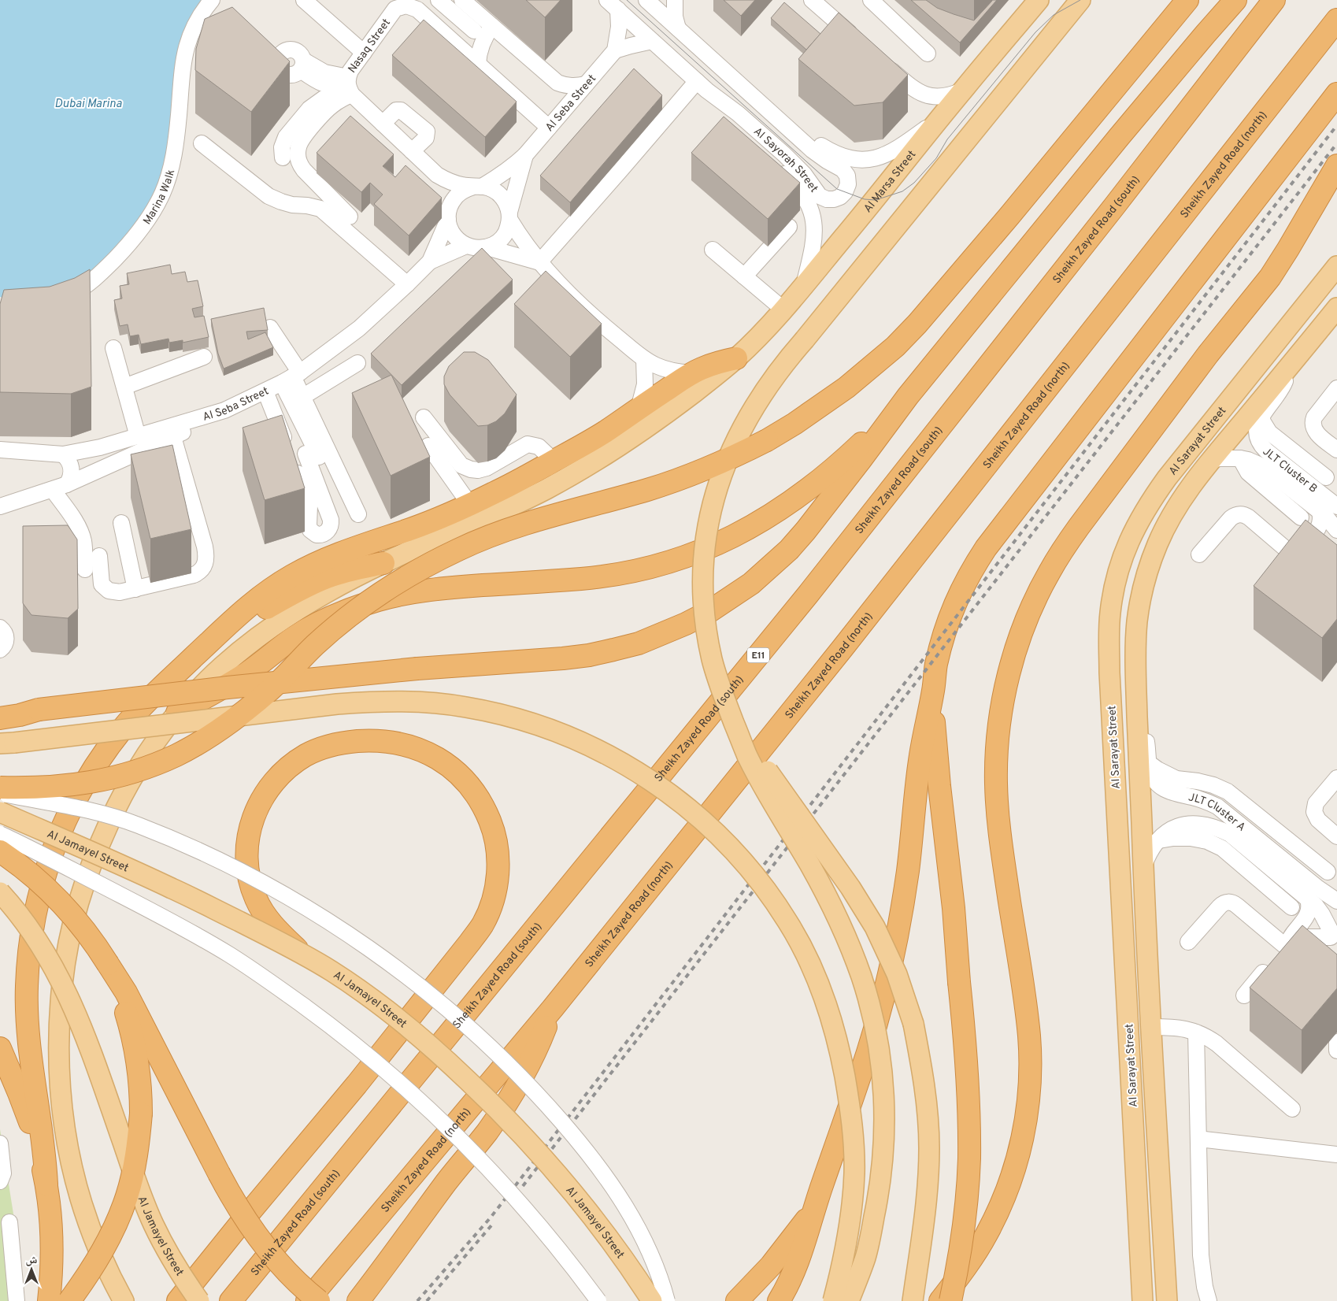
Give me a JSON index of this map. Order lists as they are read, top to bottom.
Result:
{
  "streets": {
    "highway": ["Sheikh Zayed Road (north)", "Sheikh Zayed Road (south)", "E11"],
    "main road": ["Al Marsa Street", "Al Sarayat Street", "Al Jamayel Street"],
    "street": [
      "Nasaq Street",
      "Al Seba Street",
      "Al Sayorah Street",
      "Marina Walk",
      "JLT Cluster B",
      "JLT Cluster A"
    ]
  },
  "crossings": [
    ["Nasaq Street", "Al Seba Street"],
    ["Al Sayorah Street", "Al Marsa Street"],
    ["Al Sarayat Street", "JLT Cluster B"],
    ["Al Sarayat Street", "JLT Cluster A"]
  ],
  "water": ["Dubai Marina"],
  "north": "top"
}
